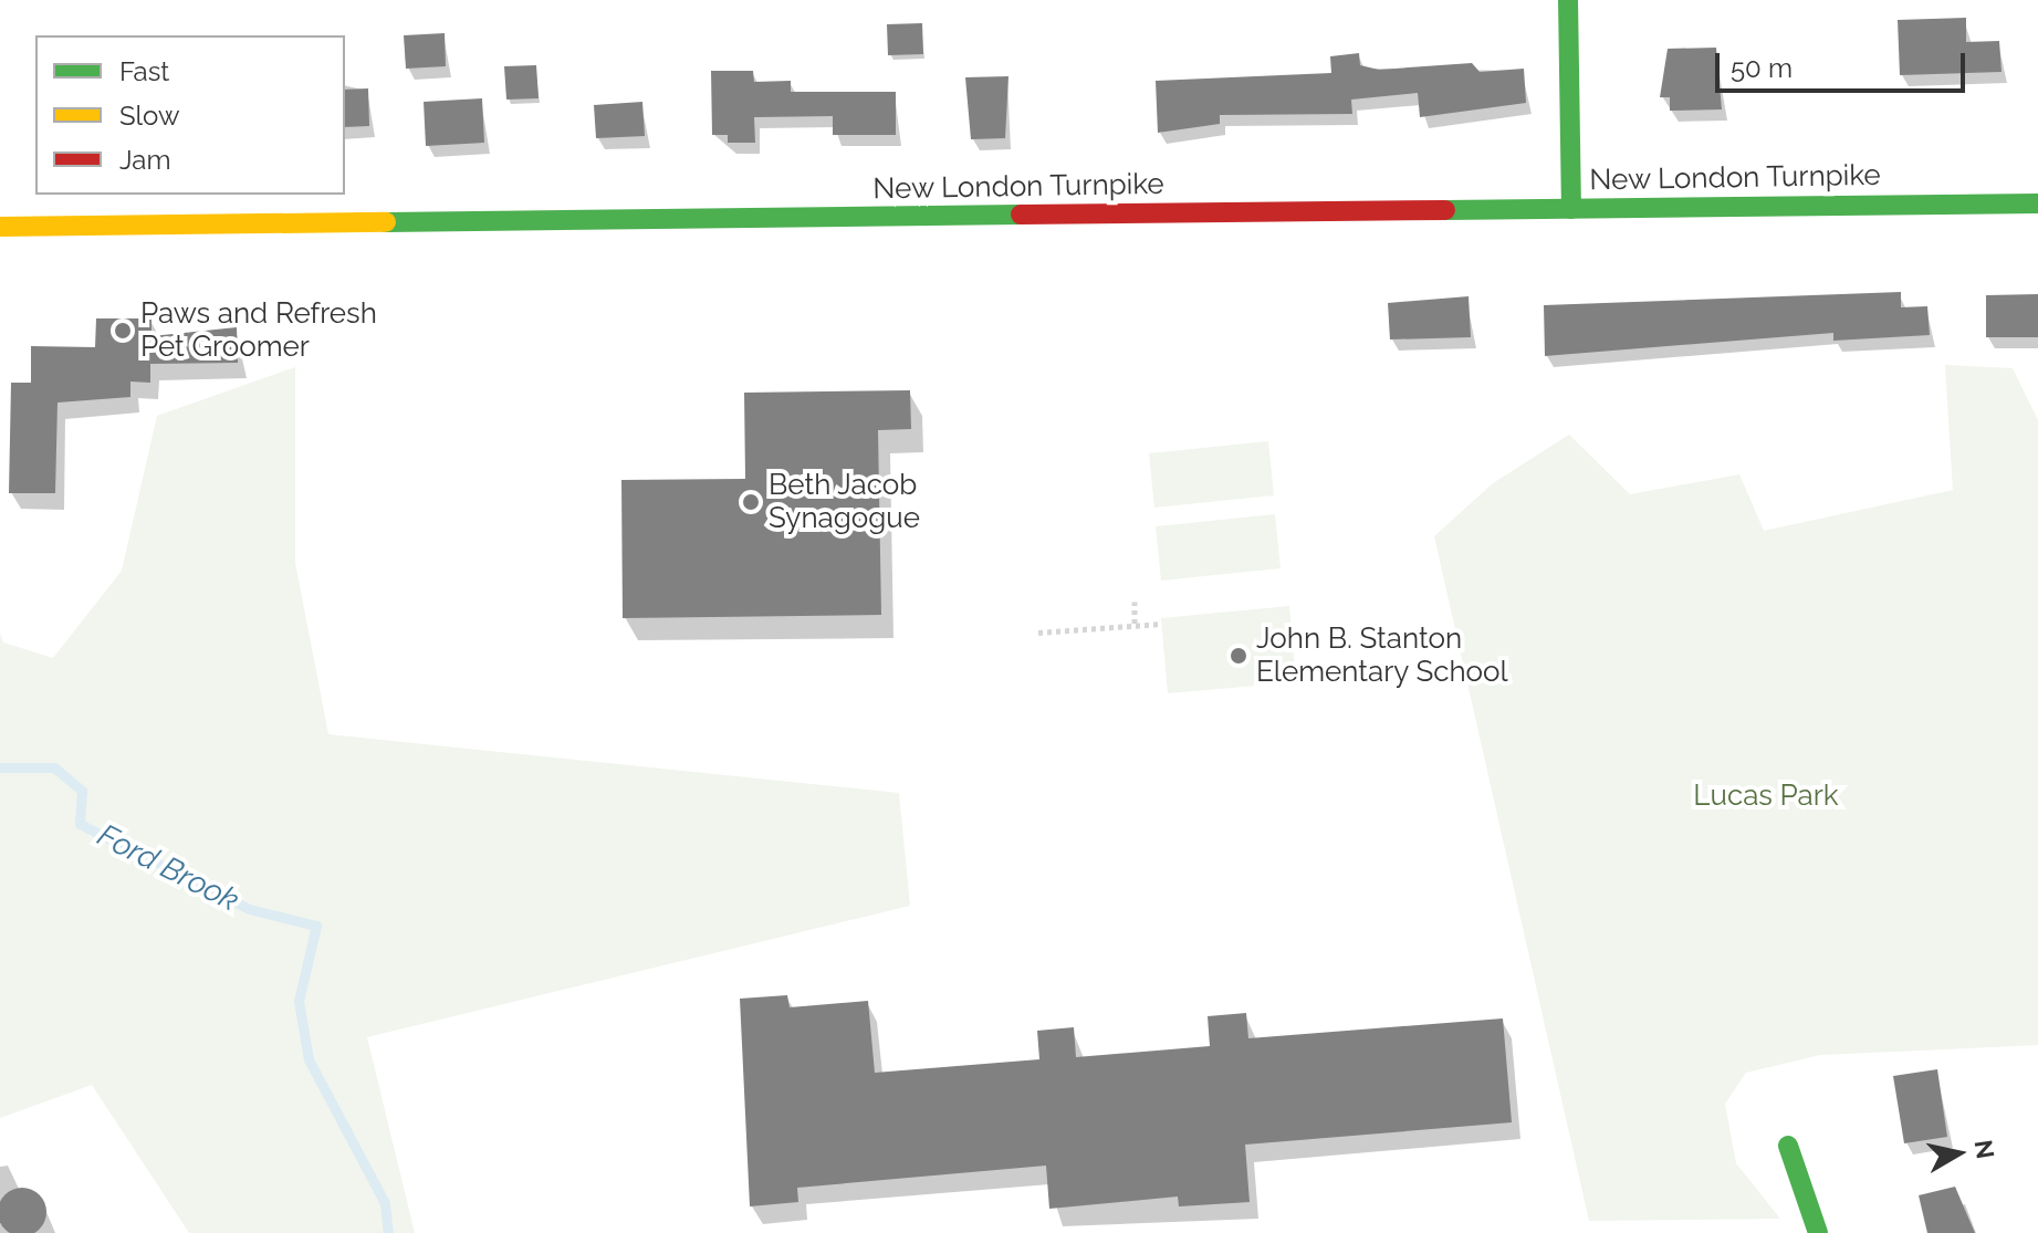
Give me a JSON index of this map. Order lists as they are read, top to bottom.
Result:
{
  "streets": {
    "main road": ["New London Turnpike"]
  },
  "water": ["Ford Brook"],
  "parks": ["Lucas Park"],
  "places": ["Paws and Refresh Pet Groomer", "Beth Jacob Synagogue", "John B. Stanton Elementary School"],
  "legend": ["Fast", "Slow", "Jam"],
  "scale_bar": "50 m",
  "north": "right"
}
